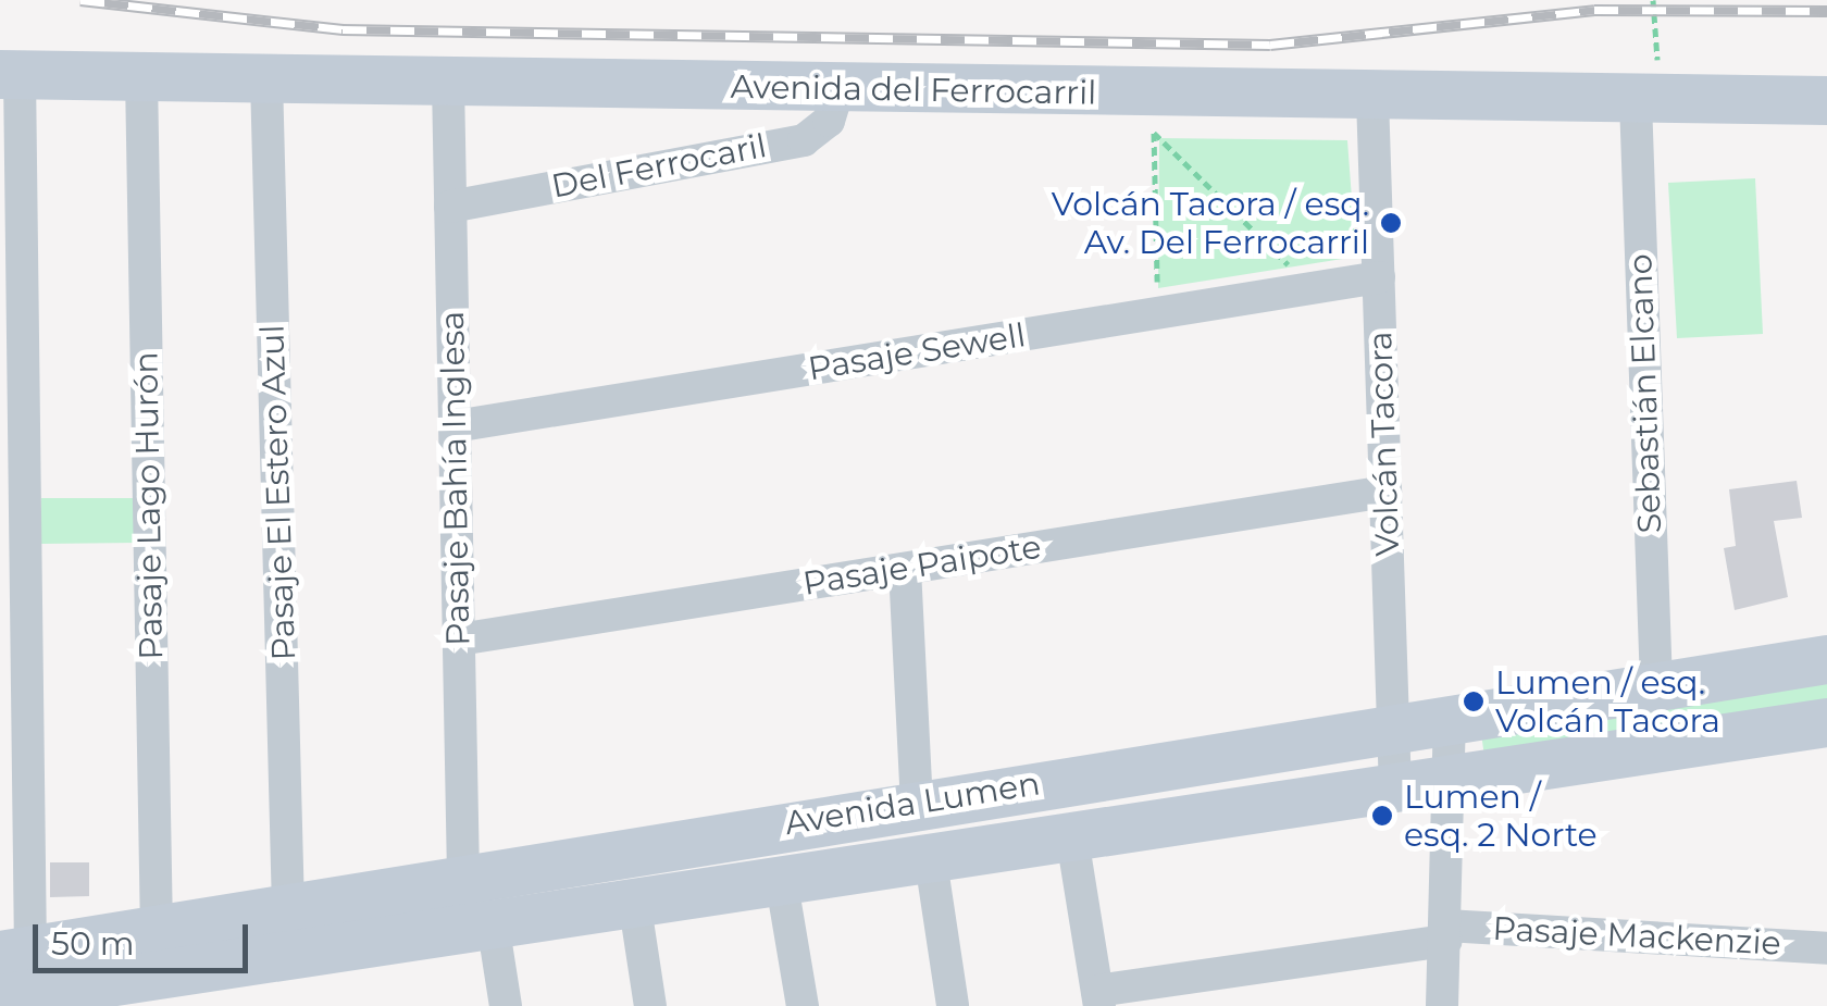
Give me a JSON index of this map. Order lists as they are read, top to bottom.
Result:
{
  "streets": {
    "street": [
      "Avenida del Ferrocarril",
      "Del Ferrocaril",
      "Pasaje Sewell",
      "Sebastián Elcano",
      "Volcán Tacora",
      "Pasaje Bahía Inglesa",
      "Pasaje El Estero Azul",
      "Pasaje Lago Hurón",
      "Pasaje Paipote",
      "Avenida Lumen",
      "Pasaje Mackenzie"
    ]
  },
  "crossings": [
    ["Avenida del Ferrocarril", "Del Ferrocaril"],
    ["Avenida del Ferrocarril", "Sebastián Elcano"],
    ["Avenida del Ferrocarril", "Volcán Tacora"],
    ["Avenida del Ferrocarril", "Pasaje Bahía Inglesa"],
    ["Avenida del Ferrocarril", "Pasaje El Estero Azul"],
    ["Avenida del Ferrocarril", "Pasaje Lago Hurón"],
    ["Del Ferrocaril", "Pasaje Bahía Inglesa"],
    ["Pasaje Sewell", "Volcán Tacora"],
    ["Pasaje Sewell", "Pasaje Bahía Inglesa"],
    ["Sebastián Elcano", "Avenida Lumen"],
    ["Volcán Tacora", "Pasaje Paipote"],
    ["Volcán Tacora", "Avenida Lumen"],
    ["Pasaje Bahía Inglesa", "Pasaje Paipote"],
    ["Pasaje Bahía Inglesa", "Avenida Lumen"],
    ["Pasaje El Estero Azul", "Avenida Lumen"],
    ["Pasaje Lago Hurón", "Avenida Lumen"]
  ],
  "places": ["Volcán Tacora / esq. Av. Del Ferrocarril", "Lumen / esq. Volcán Tacora", "Lumen / esq. 2 Norte"],
  "scale_bar": "50 m"
}
